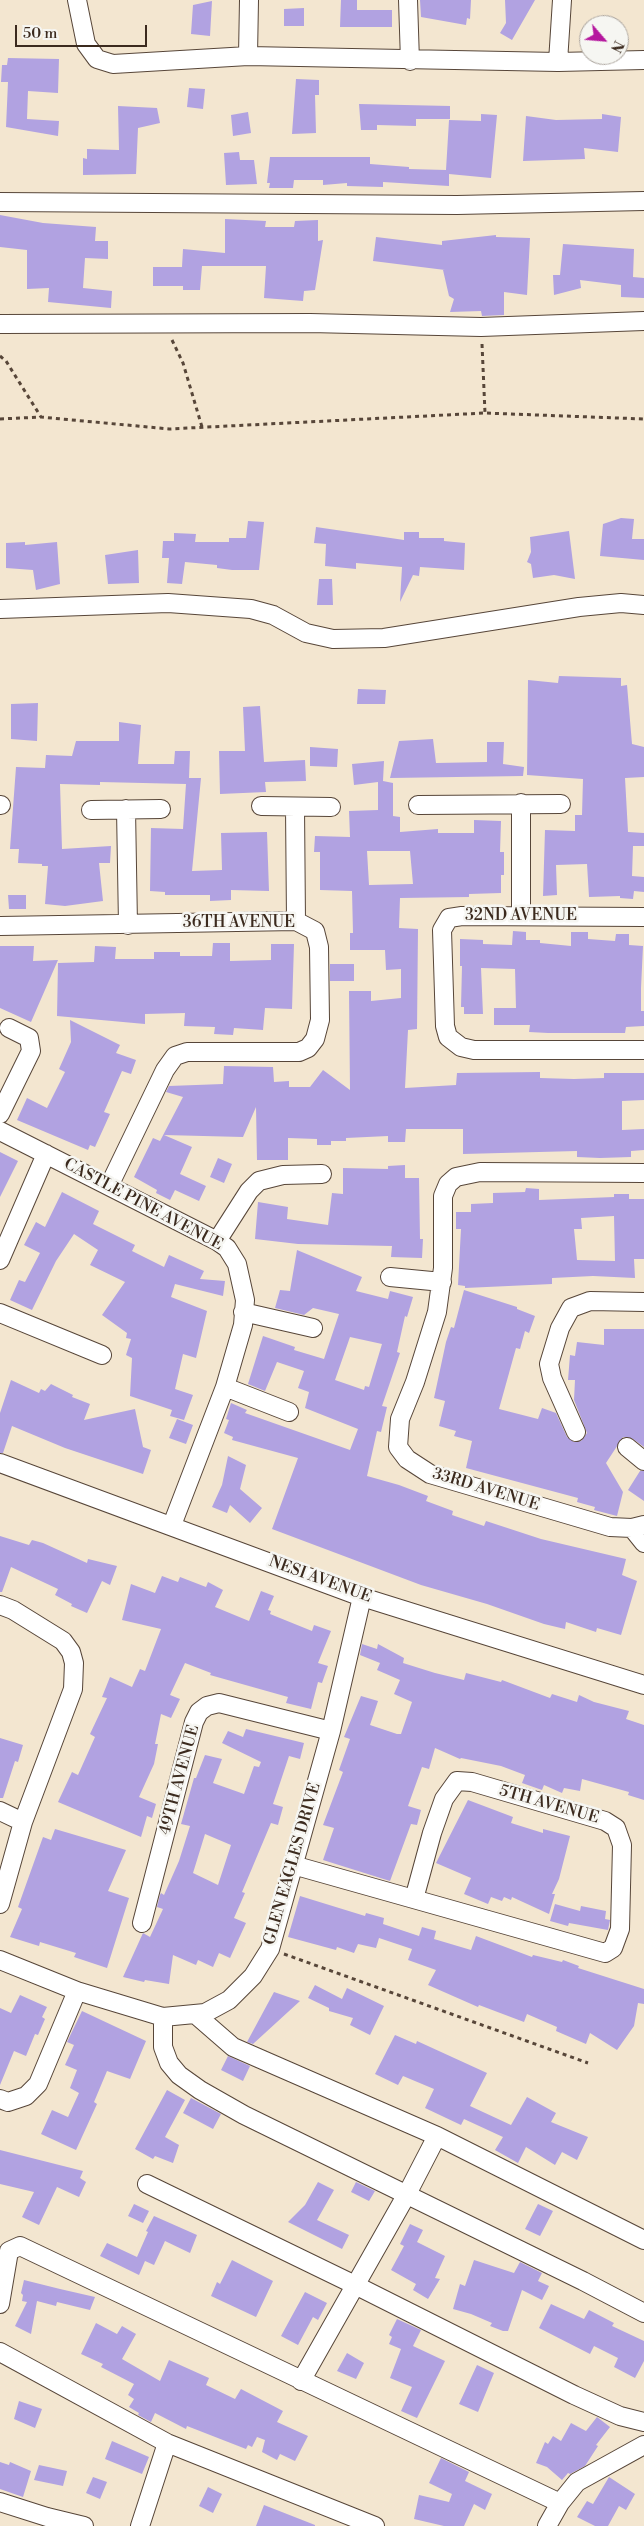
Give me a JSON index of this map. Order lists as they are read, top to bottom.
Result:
{
  "streets": {
    "street": [
      "32ND AVENUE",
      "36TH AVENUE",
      "CASTLE PINE AVENUE",
      "33RD AVENUE",
      "NESI AVENUE",
      "49TH AVENUE",
      "5TH AVENUE",
      "GLEN EAGLES DRIVE"
    ]
  },
  "crossings": [
    ["36TH AVENUE", "CASTLE PINE AVENUE"],
    ["CASTLE PINE AVENUE", "NESI AVENUE"],
    ["NESI AVENUE", "GLEN EAGLES DRIVE"],
    ["49TH AVENUE", "GLEN EAGLES DRIVE"],
    ["5TH AVENUE", "GLEN EAGLES DRIVE"]
  ],
  "scale_bar": "50 m",
  "north": "bottom right"
}
